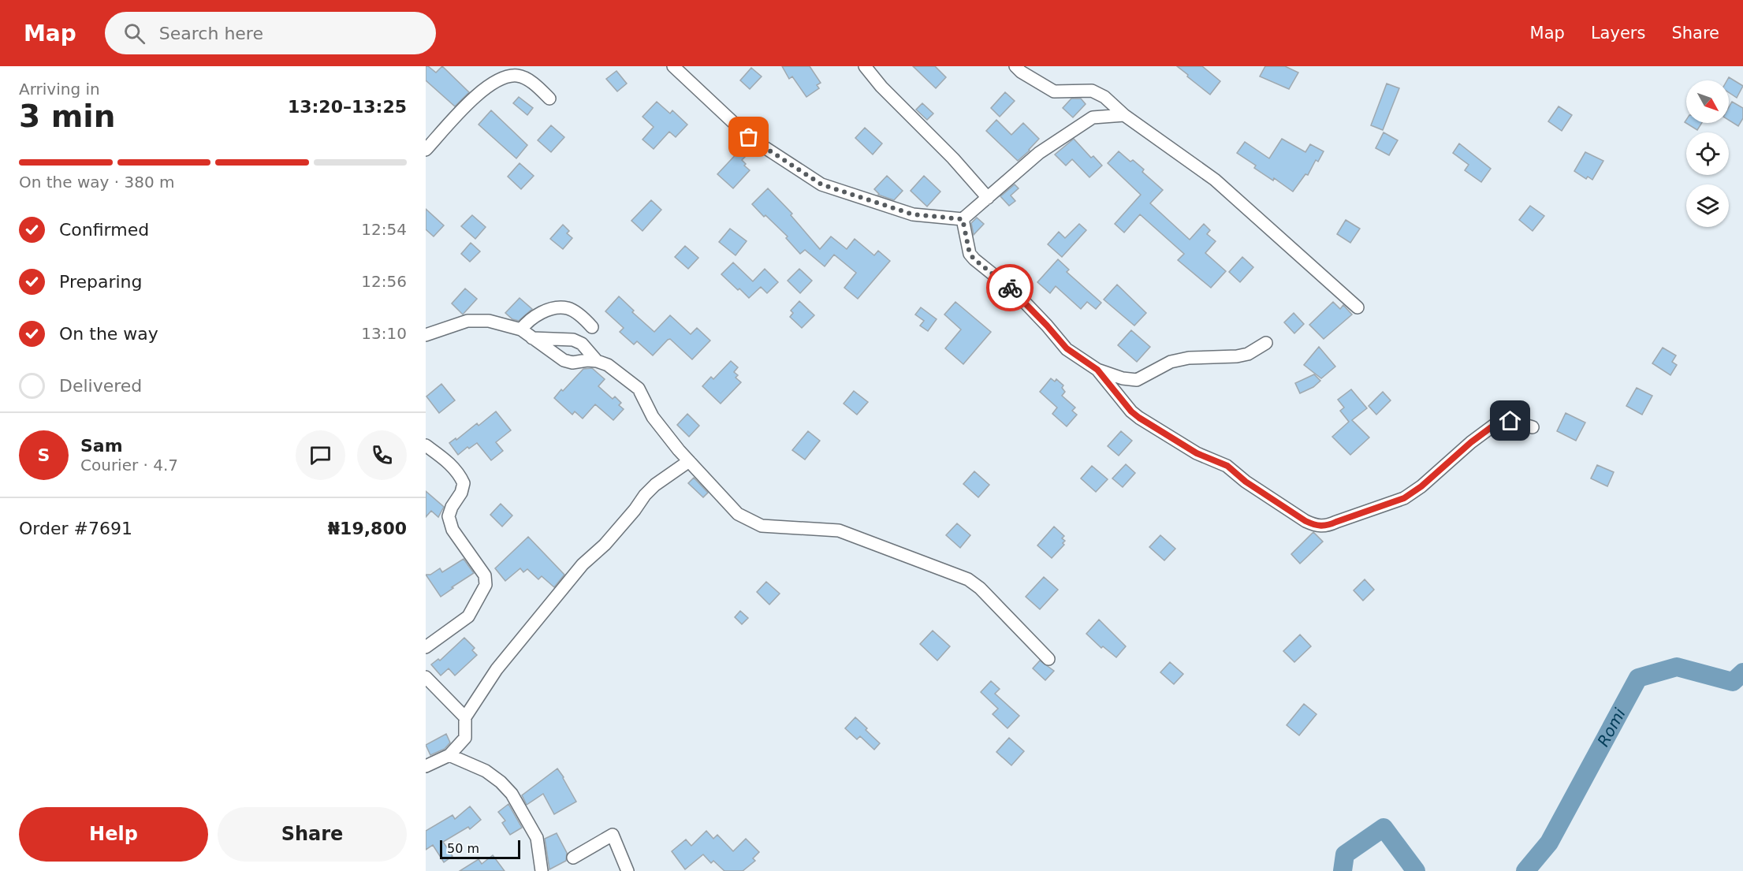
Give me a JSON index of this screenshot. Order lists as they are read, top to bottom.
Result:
{
  "water": ["Romi"],
  "scale_bar": "50 m",
  "north": "bottom right",
  "page": {
    "header": "Map",
    "search": "Search here",
    "nav": ["Map", "Layers", "Share"],
    "heading": ["3 min", "Arriving in", "13:20–13:25"],
    "panel": [
      "Sam",
      "Courier · 4.7",
      "Order #7691",
      "₦19,800"
    ],
    "bar": "On the way · 380 m",
    "list": [
      ["Confirmed", "12:54"],
      ["Preparing", "12:56"],
      ["On the way", "13:10"],
      "Delivered"
    ],
    "round": "S",
    "buttons": ["Help", "Share"],
    "scale": "50 m"
  }
}
